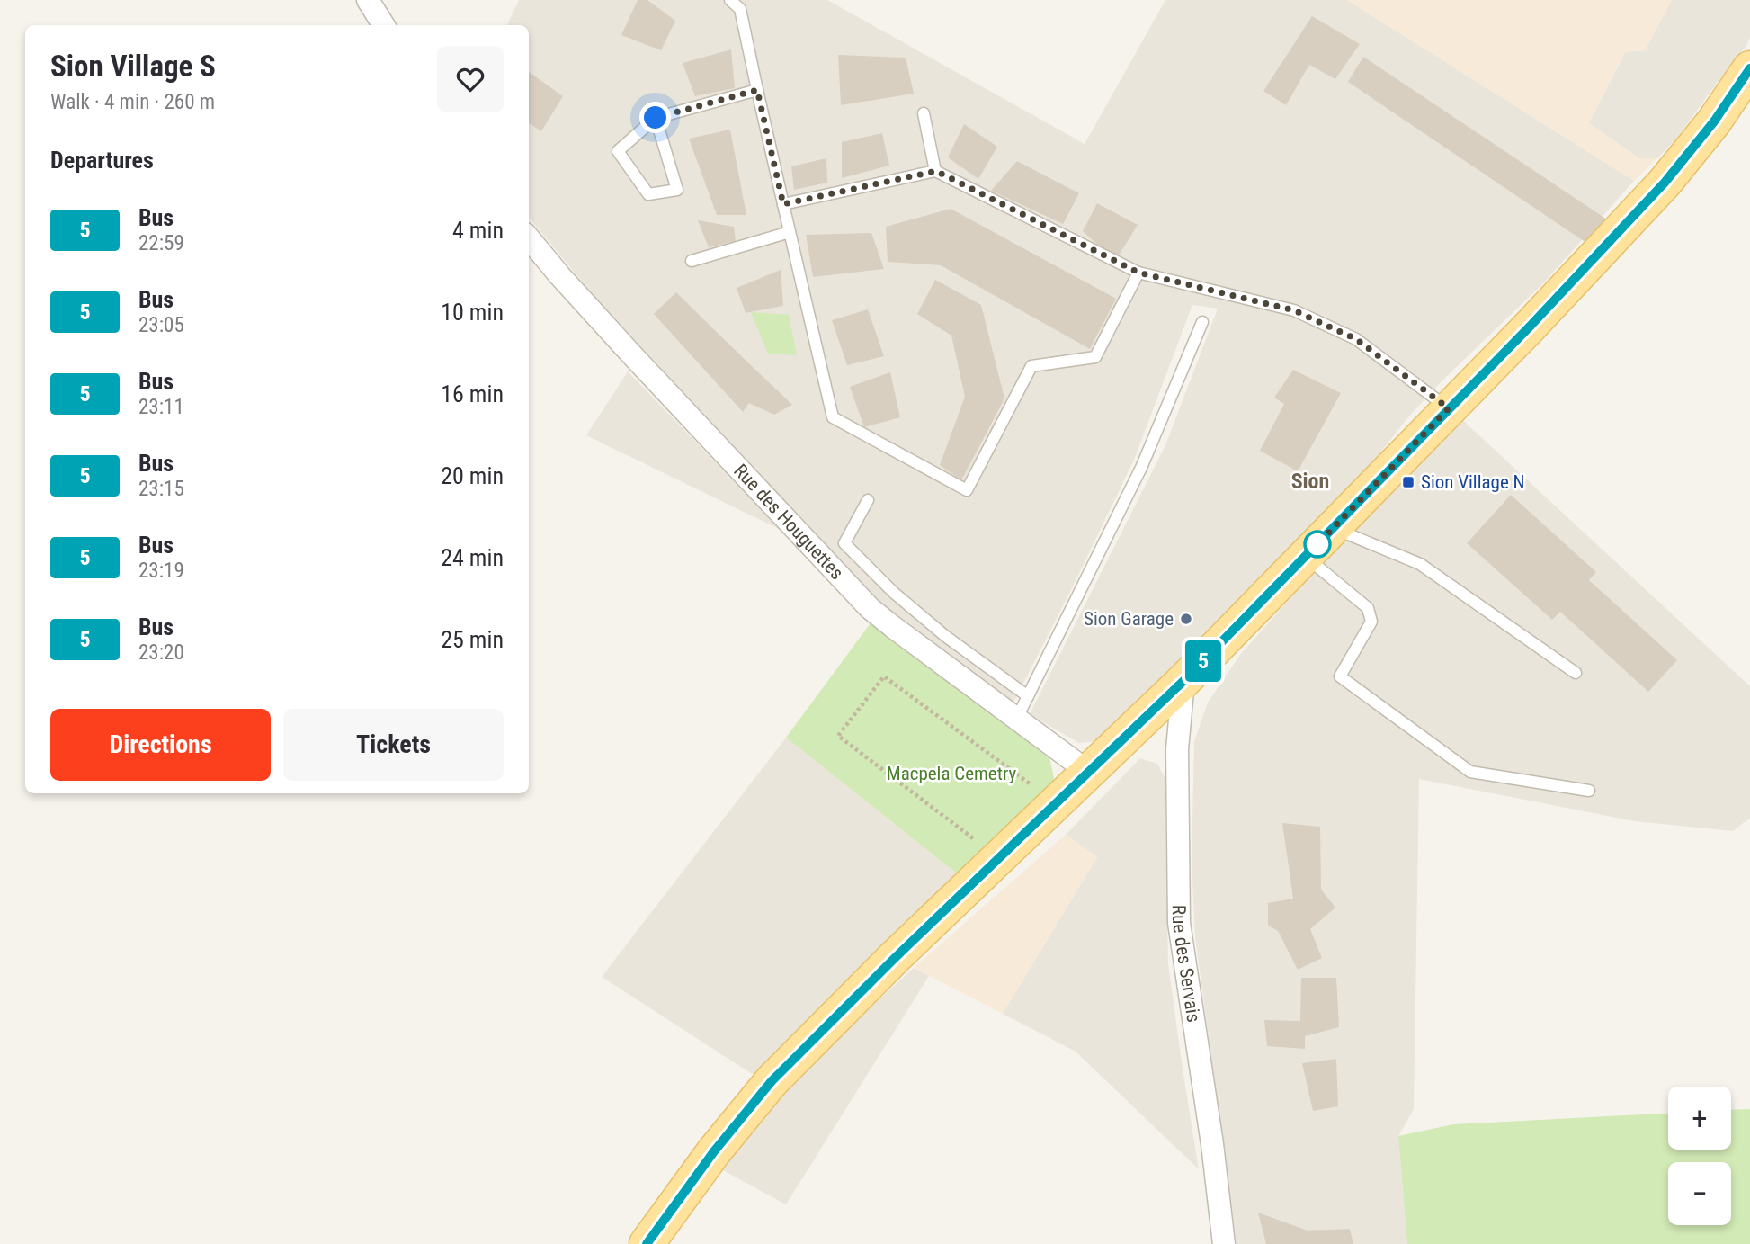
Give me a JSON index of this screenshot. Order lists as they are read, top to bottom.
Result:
{
  "streets": {
    "street": ["Rue des Houguettes", "Rue des Servais"]
  },
  "districts": ["Sion"],
  "parks": ["Macpela Cemetry"],
  "places": {
    "transit": ["Sion Village N"],
    "other": ["Sion Garage"]
  },
  "lines": ["bus line 5"],
  "page": {
    "on_map": "5",
    "heading": [
      ["Sion Village S", "Walk · 4 min · 260 m"],
      "Departures"
    ],
    "list": [
      {
        "mark": "5",
        "name": "Bus",
        "note": "22:59",
        "value": "4 min"
      },
      {
        "mark": "5",
        "name": "Bus",
        "note": "23:05",
        "value": "10 min"
      },
      {
        "mark": "5",
        "name": "Bus",
        "note": "23:11",
        "value": "16 min"
      },
      {
        "mark": "5",
        "name": "Bus",
        "note": "23:15",
        "value": "20 min"
      },
      {
        "mark": "5",
        "name": "Bus",
        "note": "23:19",
        "value": "24 min"
      },
      {
        "mark": "5",
        "name": "Bus",
        "note": "23:20",
        "value": "25 min"
      }
    ],
    "buttons": ["Directions", "Tickets"],
    "map_buttons": ["+", "−"]
  }
}
